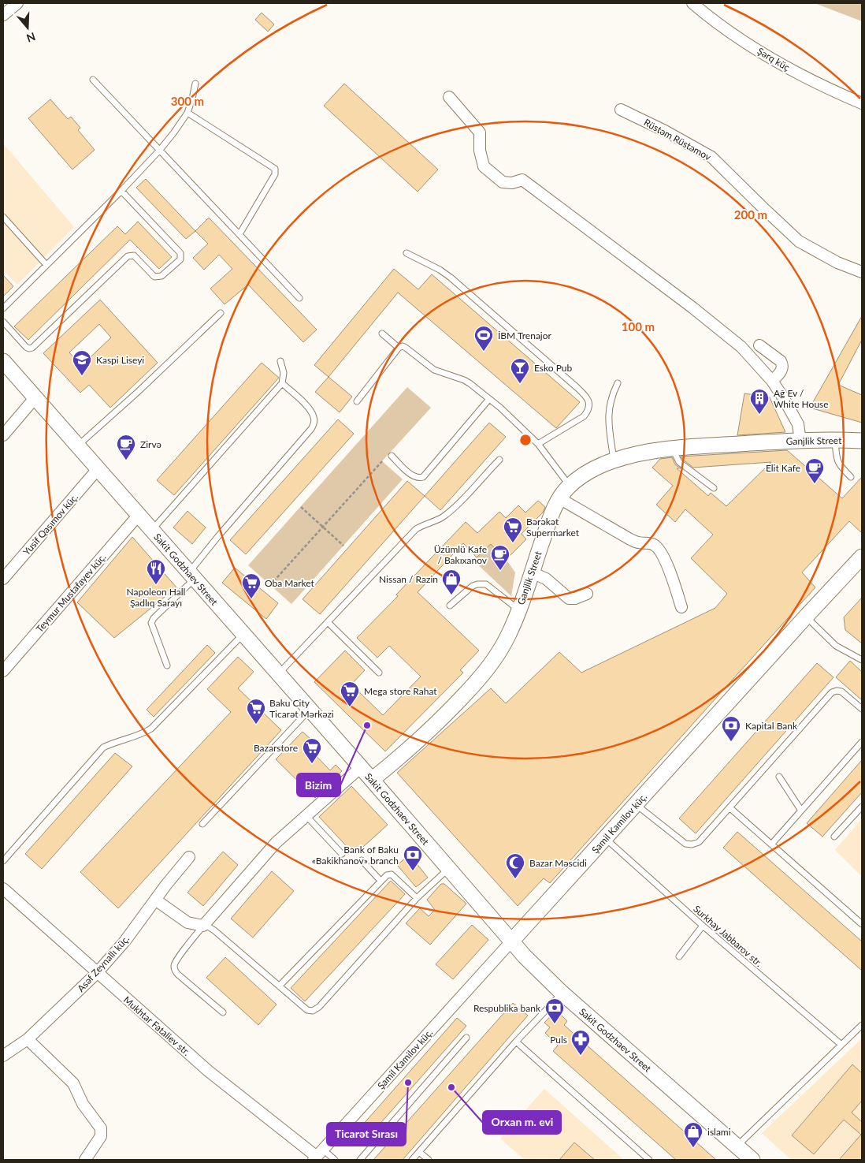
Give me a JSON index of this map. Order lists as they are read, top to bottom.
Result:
{
  "streets": {
    "street": [
      "Şərq küç",
      "Rüstəm Rüstəmov",
      "Ganjlik Street",
      "Yusif Qasımov küç.",
      "Sakit Godzhaev Street",
      "Teymur Mustafayev küç.",
      "Şamil Kamilov küç.",
      "Asəf Zeynallı küç.",
      "Mukhtar Fataliev str."
    ],
    "lane": ["Surkhay Jabbarov str."]
  },
  "crossings": [
    ["Ganjlik Street", "Sakit Godzhaev Street"],
    ["Yusif Qasımov küç.", "Sakit Godzhaev Street"],
    ["Sakit Godzhaev Street", "Teymur Mustafayev küç."],
    ["Sakit Godzhaev Street", "Şamil Kamilov küç."],
    ["Şamil Kamilov küç.", "Surkhay Jabbarov str."],
    ["Şamil Kamilov küç.", "Mukhtar Fataliev str."],
    ["Asəf Zeynallı küç.", "Mukhtar Fataliev str."]
  ],
  "places": {
    "sports": ["İBM Trenajor"],
    "school or university": ["Kaspi Liseyi"],
    "bar": ["Esko Pub"],
    "building": ["Ağ Ev / White House"],
    "cafe": ["Zirvə", "Elit Kafe", "Üzümlü Kafe / Bakıxanov"],
    "supermarket": [
      "Bərəkət Supermarket",
      "Oba Market",
      "Mega store Rahat",
      "Baku City Ticarət Mərkəzi",
      "Bazarstore"
    ],
    "restaurant": ["Napoleon Hall Şadlıq Sarayı"],
    "shop": ["Nissan / Razin", "islami"],
    "other": ["Bizim", "Ticarət Sırası", "Orxan m. evi"],
    "bank": ["Kapital Bank", "Bank of Baku «Bakikhanov» branch", "Respublika bank"],
    "mosque": ["Bazar Məscidi"],
    "pharmacy": ["Puls"]
  },
  "north": "bottom",
  "rings": ["300 m", "200 m", "100 m"]
}
